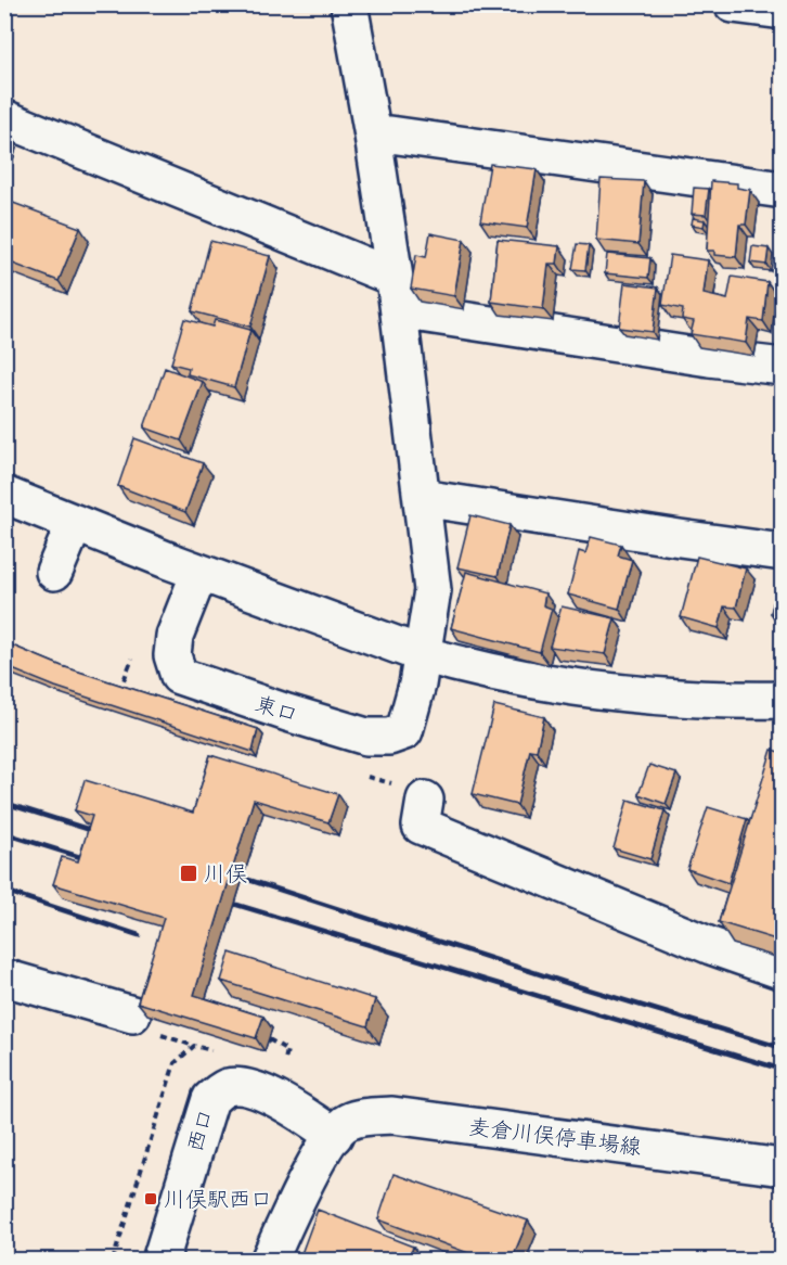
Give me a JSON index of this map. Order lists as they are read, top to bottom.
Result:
{
  "streets": {
    "street": ["東口", "西口", "麦倉川俣停車場線"]
  },
  "crossings": [
    ["西口", "麦倉川俣停車場線"]
  ],
  "places": {
    "transit": ["川俣", "川俣駅西口"]
  }
}
